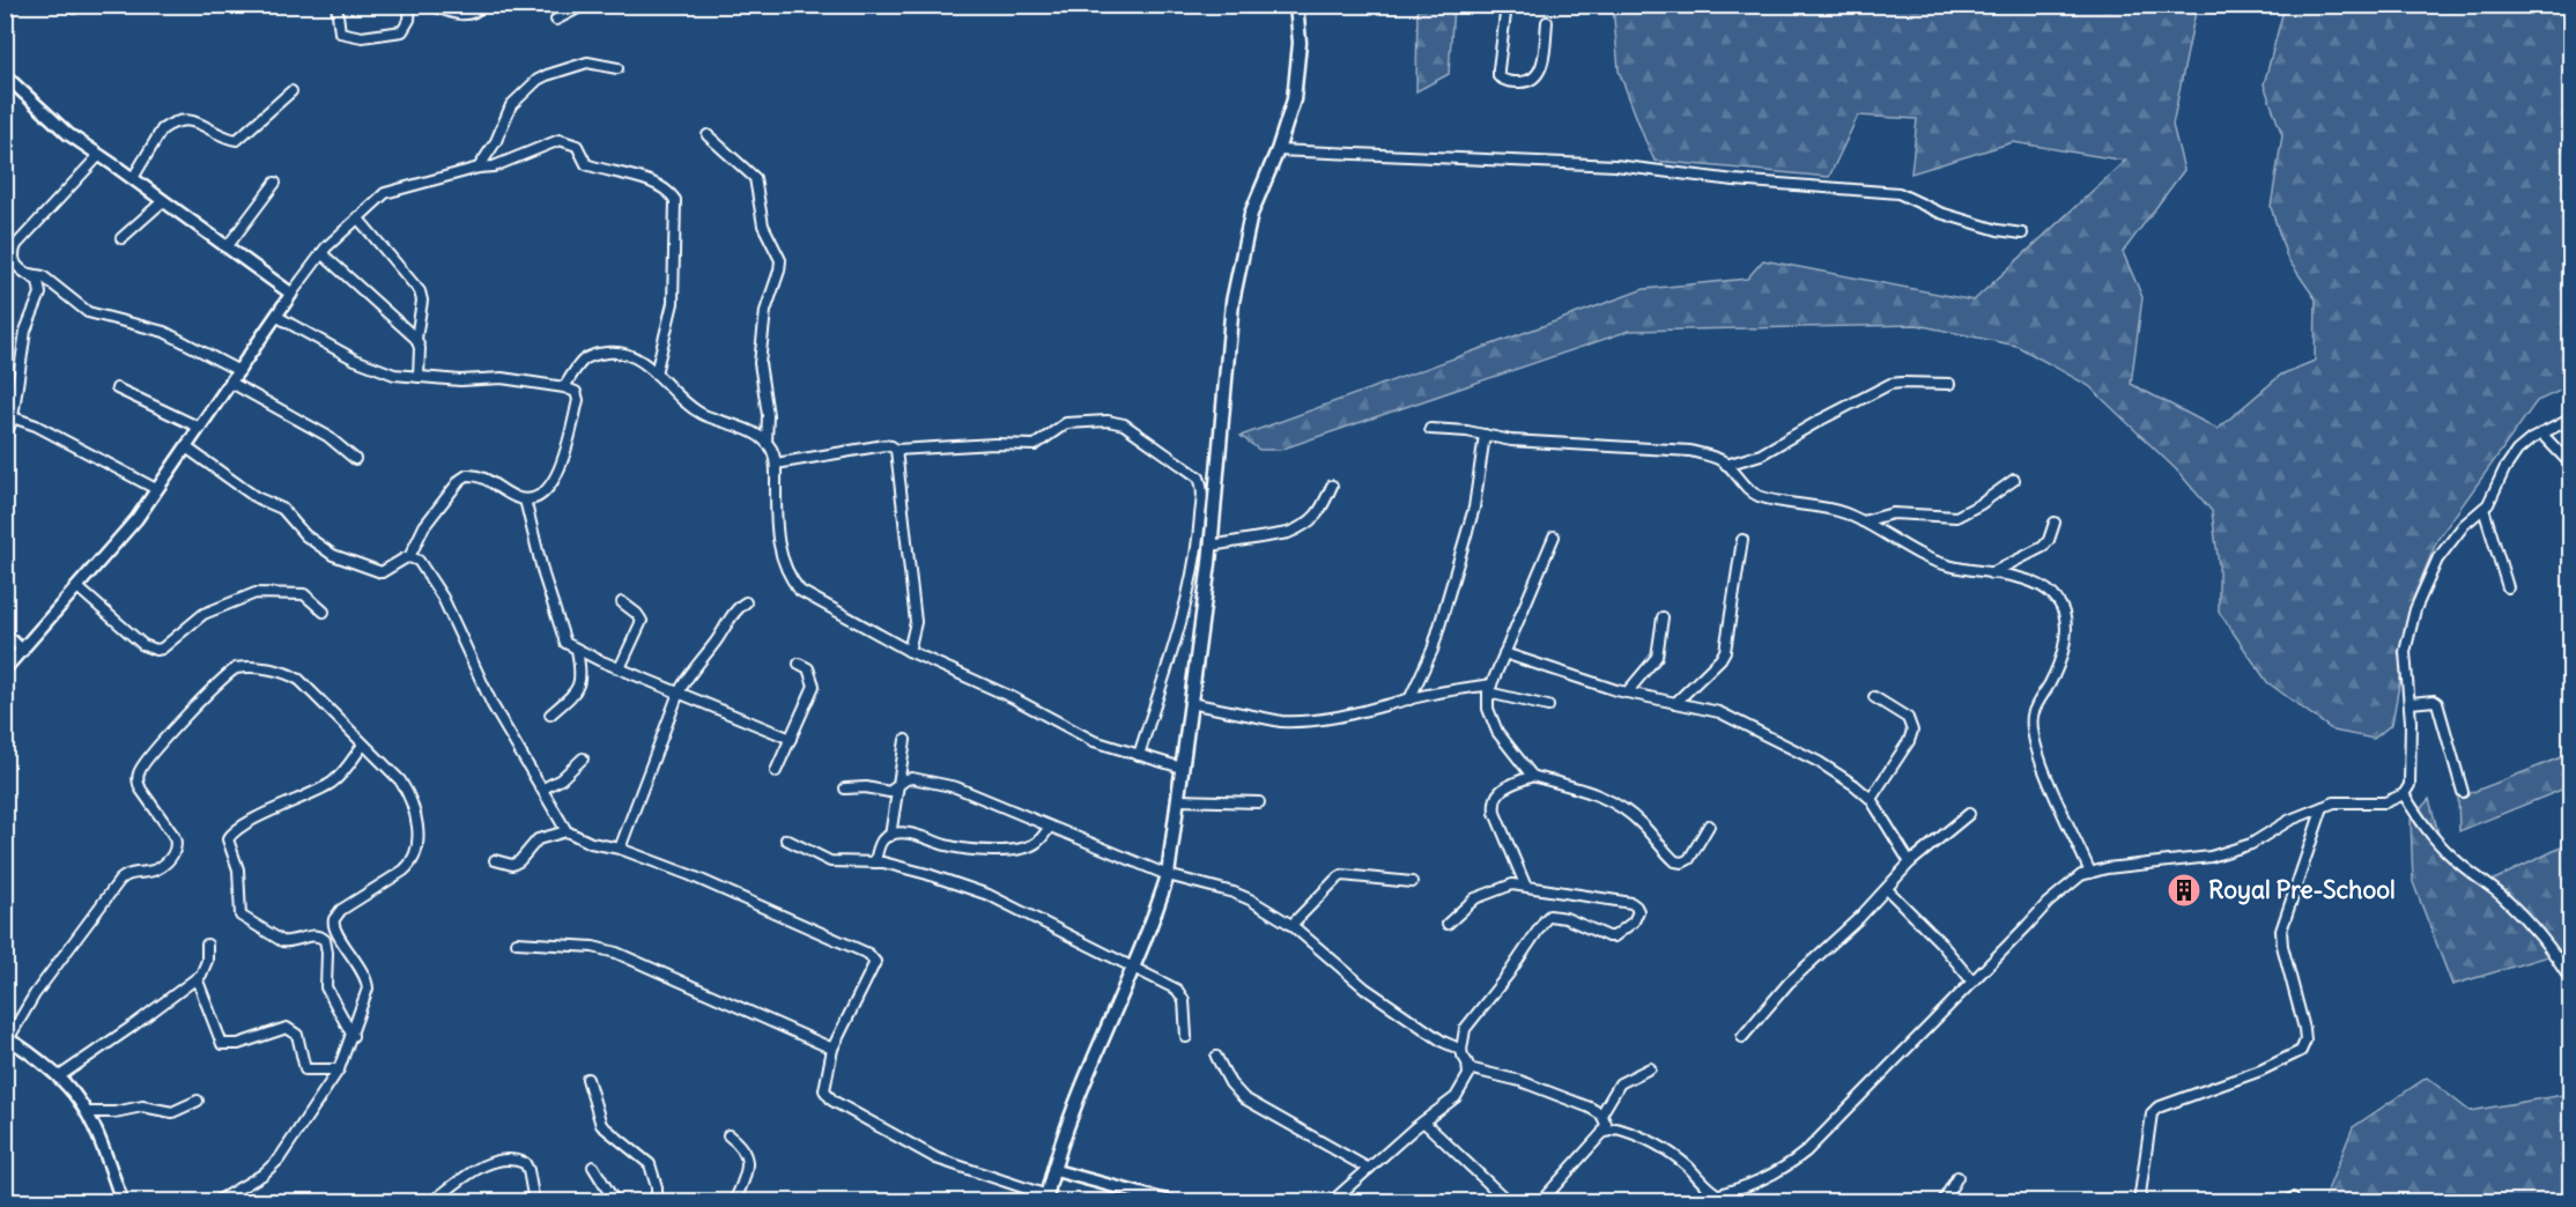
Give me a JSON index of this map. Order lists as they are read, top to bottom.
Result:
{
  "places": {
    "building": ["Royal Pre-School"]
  }
}
